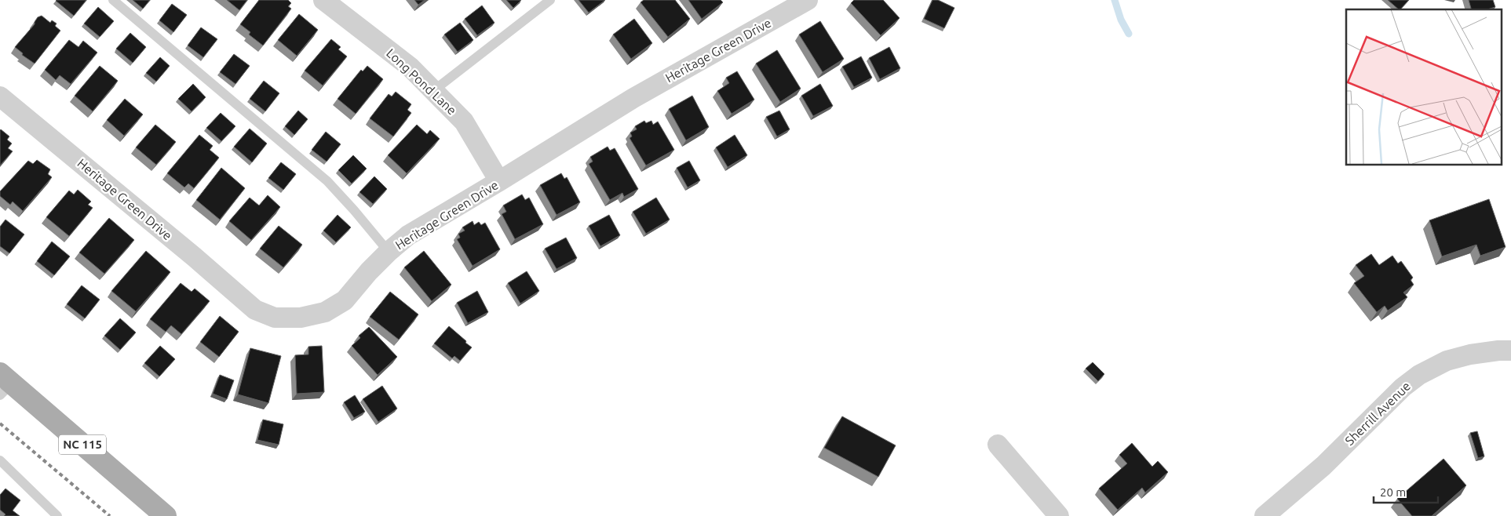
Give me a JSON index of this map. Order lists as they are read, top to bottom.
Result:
{
  "streets": {
    "main road": ["NC 115"],
    "street": ["Heritage Green Drive", "Long Pond Lane", "Sherrill Avenue"]
  },
  "crossings": [
    ["Heritage Green Drive", "Long Pond Lane"]
  ],
  "scale_bar": "20 m"
}
